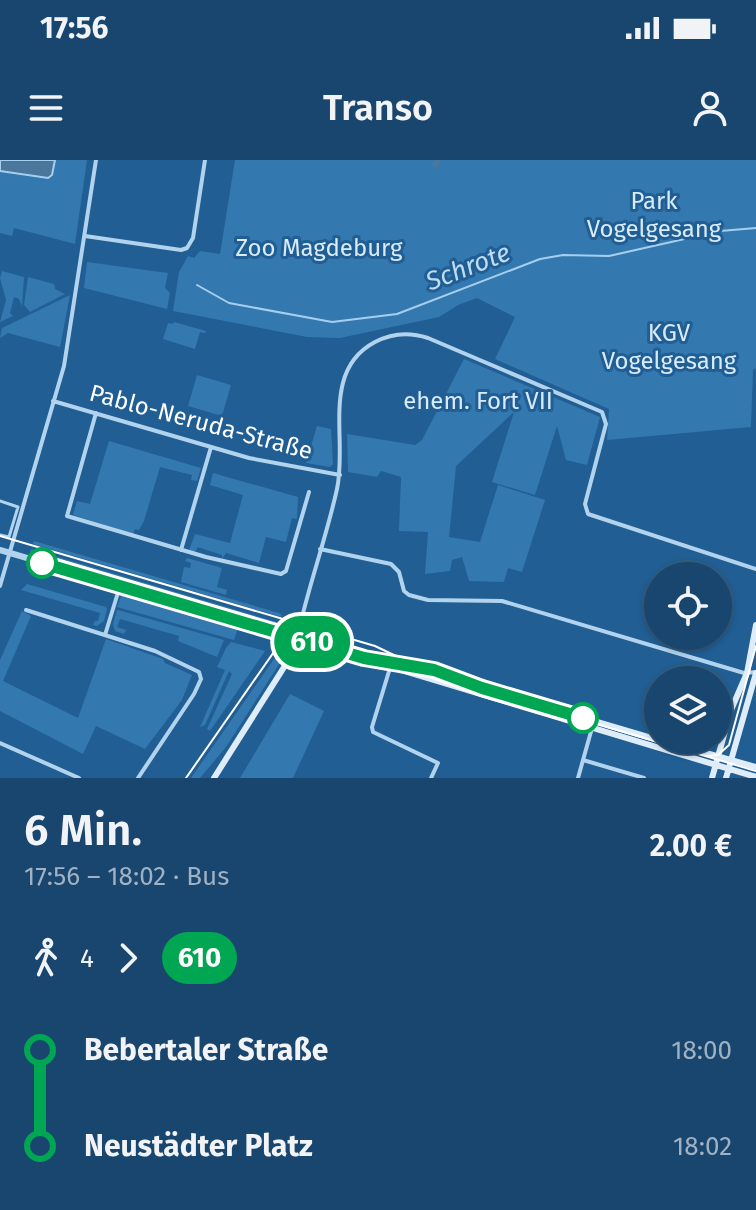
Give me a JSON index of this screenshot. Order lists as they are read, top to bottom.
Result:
{
  "streets": {
    "street": ["Pablo-Neruda-Straße"]
  },
  "water": ["Schrote"],
  "parks": [
    "Park Vogelgesang",
    "Zoo Magdeburg",
    "KGV Vogelgesang",
    "ehem. Fort VII"
  ],
  "lines": ["bus line 610"],
  "page": {
    "status": "17:56",
    "header": "Transo",
    "on_map": "610",
    "heading": ["6 Min.", "17:56 – 18:02 · Bus", "2.00 €"],
    "legs": ["4", "610"],
    "list": [
      {
        "name": "Bebertaler Straße",
        "value": "18:00"
      },
      {
        "name": "Neustädter Platz",
        "value": "18:02"
      }
    ]
  }
}
